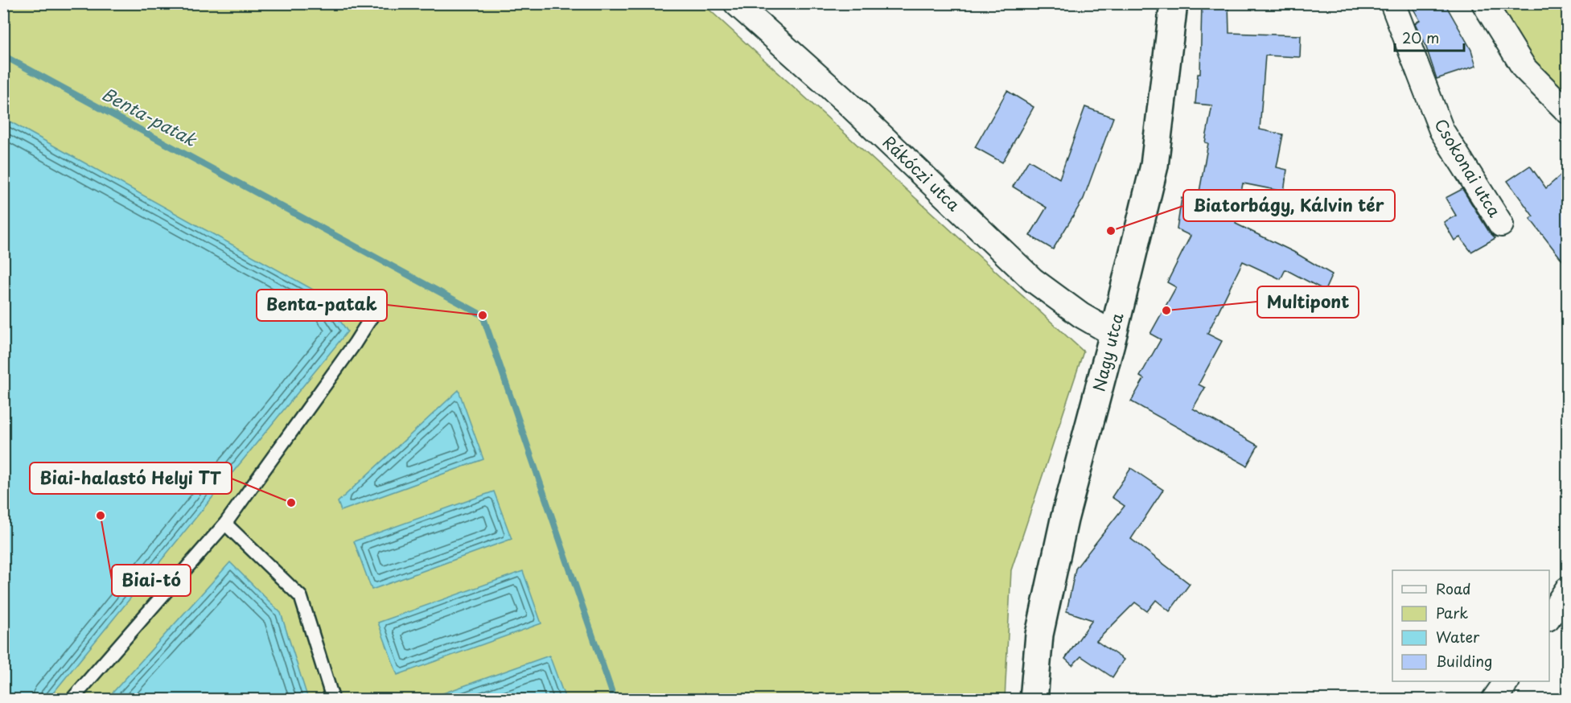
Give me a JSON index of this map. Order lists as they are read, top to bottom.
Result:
{
  "streets": {
    "main road": ["Nagy utca"],
    "street": ["Csokonai utca", "Rákóczi utca"]
  },
  "crossings": [
    ["Rákóczi utca", "Nagy utca"]
  ],
  "water": ["Benta-patak"],
  "places": [
    "Biatorbágy, Kálvin tér",
    "Multipont",
    "Benta-patak",
    "Biai-halastó Helyi TT",
    "Biai-tó"
  ],
  "legend": [
    "Road",
    "Park",
    "Water",
    "Building"
  ],
  "scale_bar": "20 m"
}
